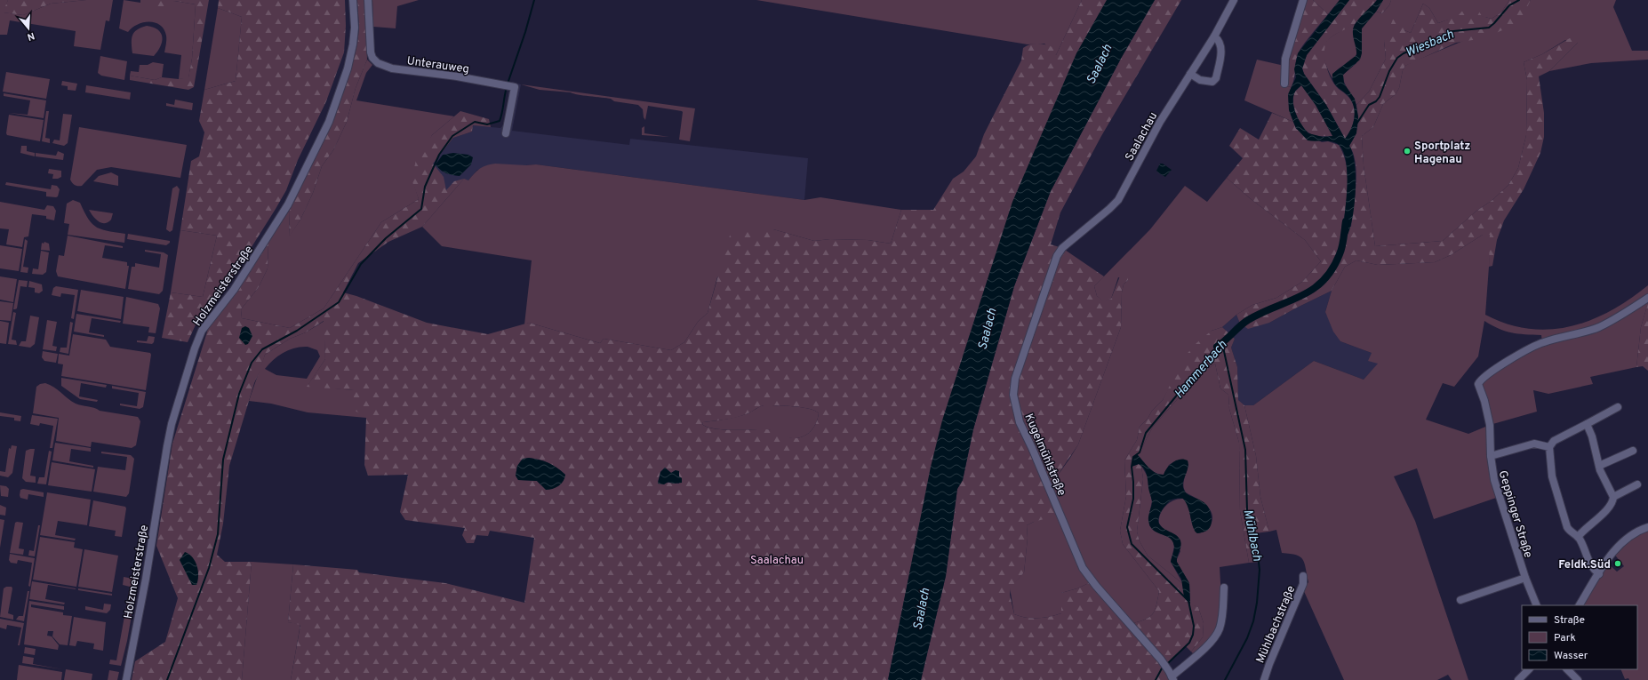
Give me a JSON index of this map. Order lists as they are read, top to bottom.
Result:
{
  "streets": {
    "street": [
      "Unterauweg",
      "Saalachau",
      "Holzmeisterstraße",
      "Kugelmühlstraße",
      "Geppinger Straße",
      "Mühlbachstraße"
    ]
  },
  "crossings": [
    ["Saalachau", "Kugelmühlstraße"]
  ],
  "water": [
    "Wiesbach",
    "Saalach",
    "Hammerbach",
    "Mühlbach"
  ],
  "parks": ["Saalachau"],
  "places": ["Sportplatz Hagenau", "Feldk.Süd"],
  "legend": ["Straße", "Park", "Wasser"],
  "north": "bottom"
}
